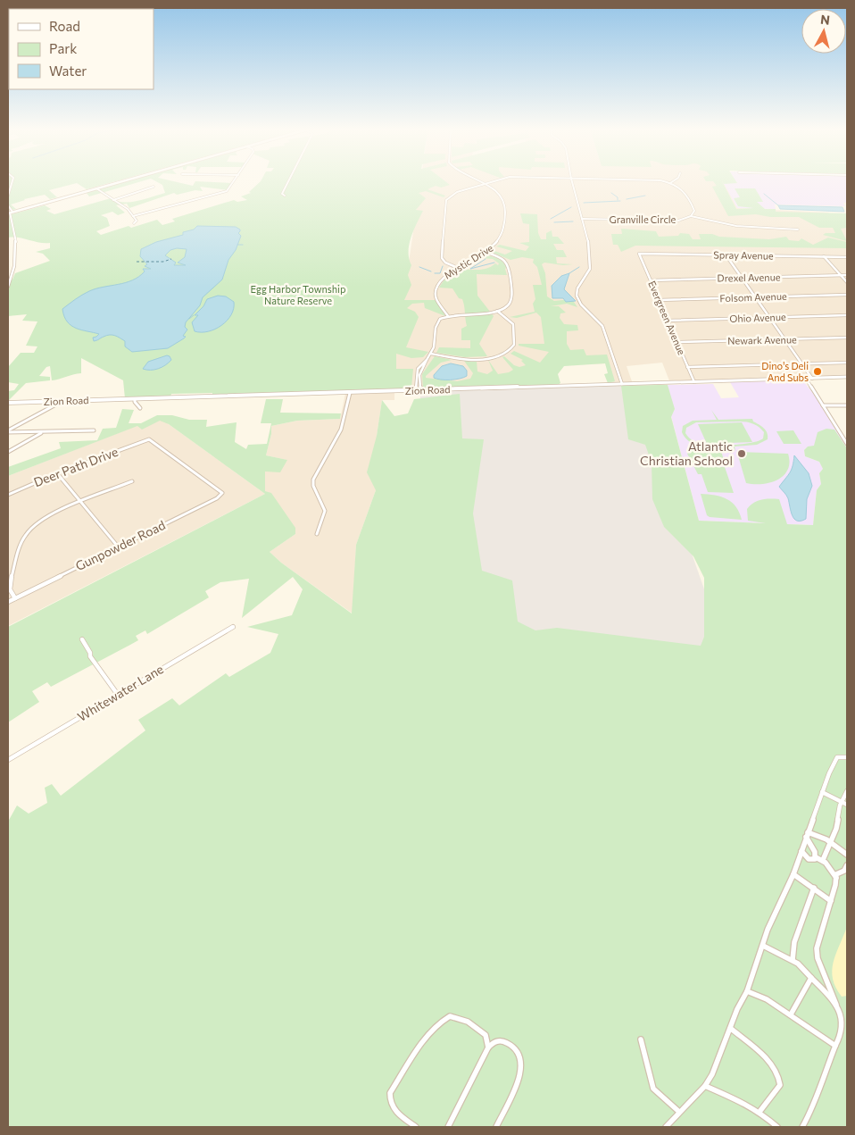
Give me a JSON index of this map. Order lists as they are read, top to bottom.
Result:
{
  "streets": {
    "street": [
      "Granville Circle",
      "Spray Avenue",
      "Mystic Drive",
      "Drexel Avenue",
      "Folsom Avenue",
      "Evergreen Avenue",
      "Ohio Avenue",
      "Newark Avenue",
      "Zion Road",
      "Deer Path Drive",
      "Gunpowder Road",
      "Whitewater Lane"
    ]
  },
  "crossings": [
    ["Granville Circle", "Mystic Drive"],
    ["Spray Avenue", "Evergreen Avenue"],
    ["Drexel Avenue", "Evergreen Avenue"],
    ["Folsom Avenue", "Evergreen Avenue"],
    ["Evergreen Avenue", "Ohio Avenue"],
    ["Evergreen Avenue", "Newark Avenue"],
    ["Evergreen Avenue", "Zion Road"],
    ["Deer Path Drive", "Gunpowder Road"]
  ],
  "parks": ["Egg Harbor Township Nature Reserve"],
  "places": ["Dino's Deli And Subs", "Atlantic Christian School"],
  "legend": ["Road", "Park", "Water"],
  "north": "top"
}
